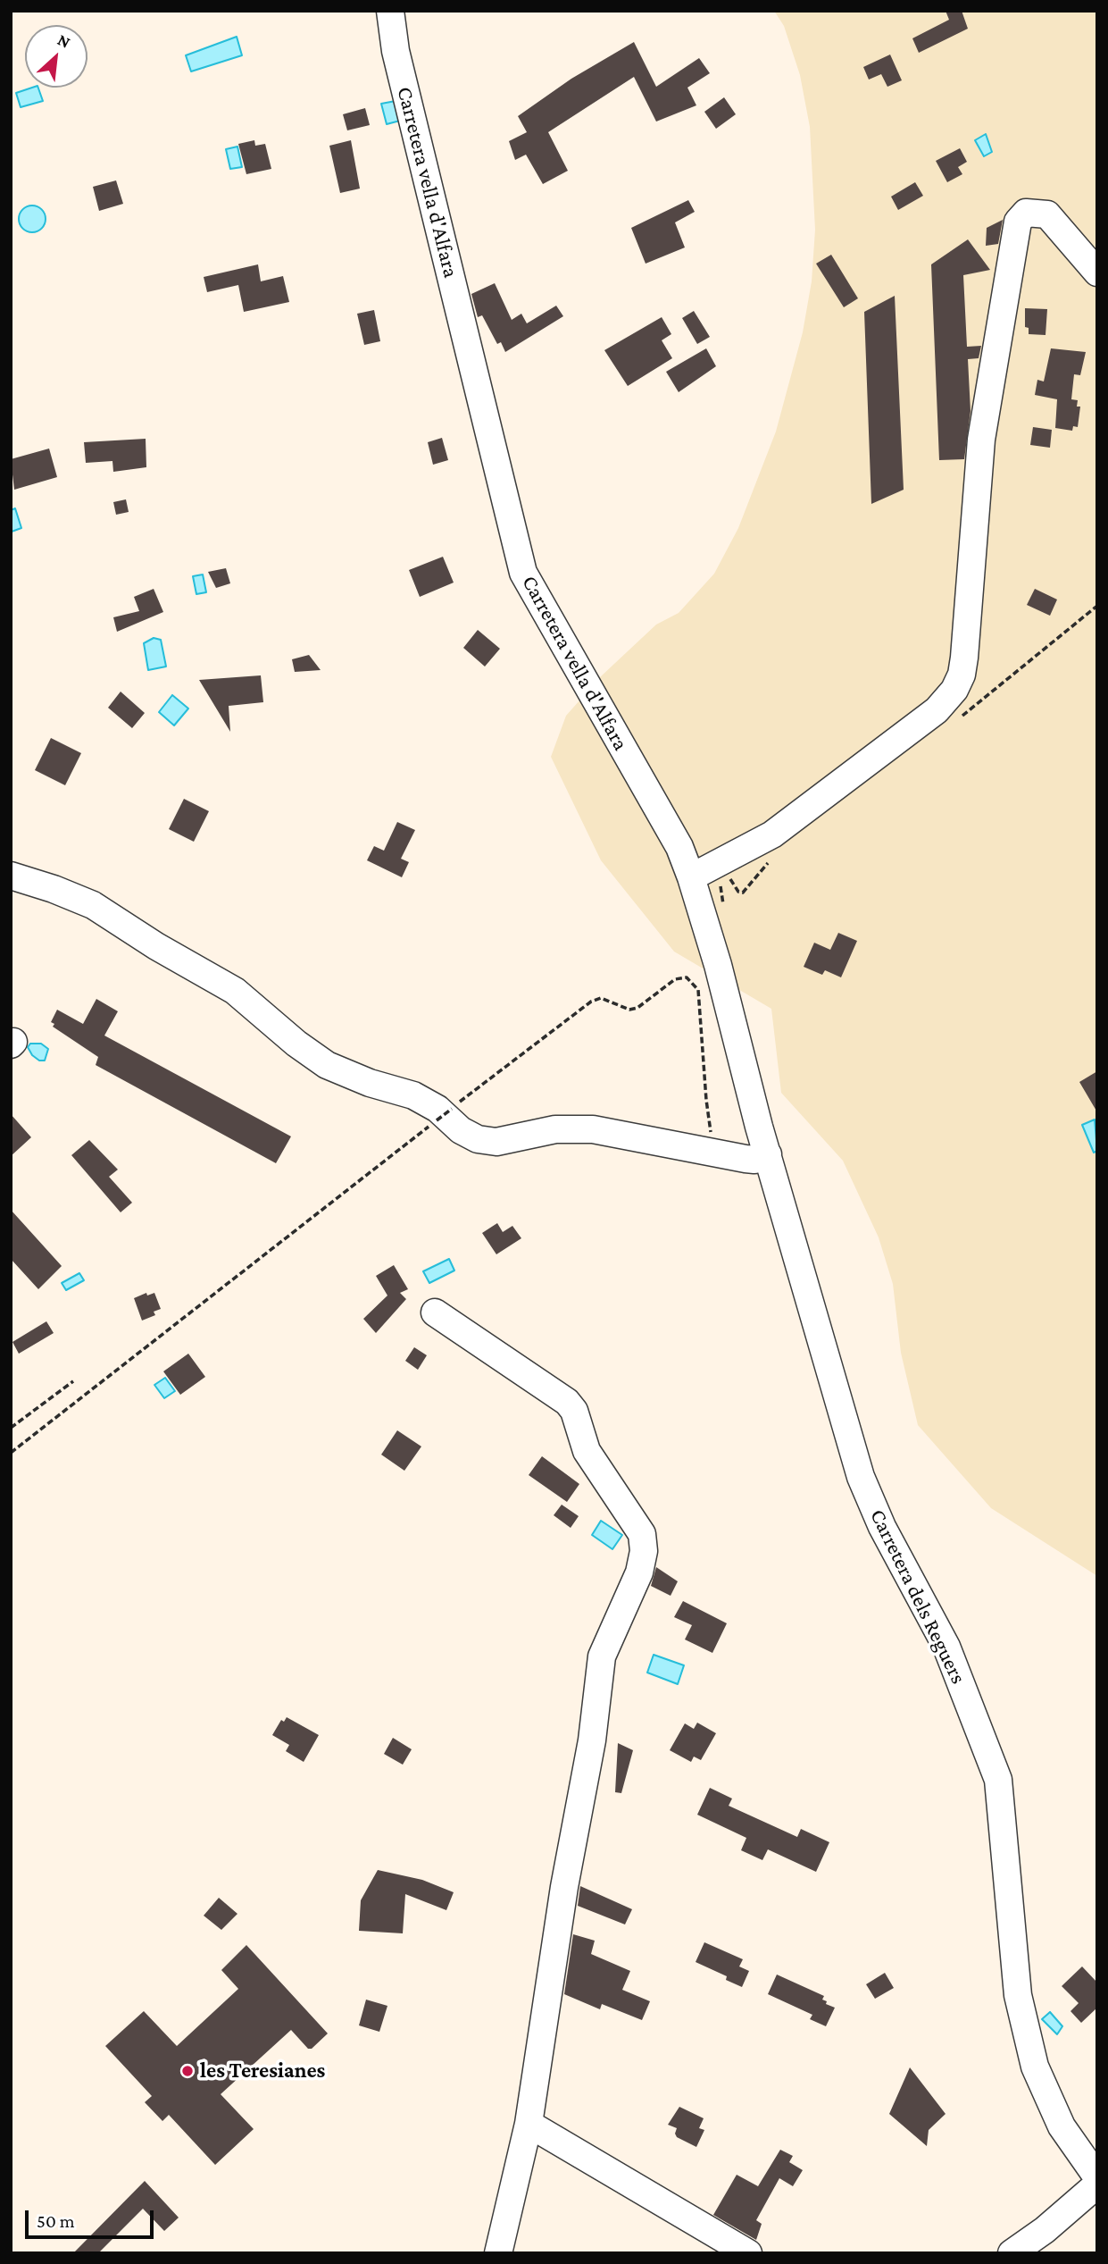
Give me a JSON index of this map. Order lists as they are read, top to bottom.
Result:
{
  "streets": {
    "street": ["Carretera vella d'Alfara", "Carretera dels Reguers"]
  },
  "crossings": [
    ["Carretera vella d'Alfara", "Carretera dels Reguers"]
  ],
  "places": ["les Teresianes"],
  "scale_bar": "50 m",
  "north": "top right"
}
